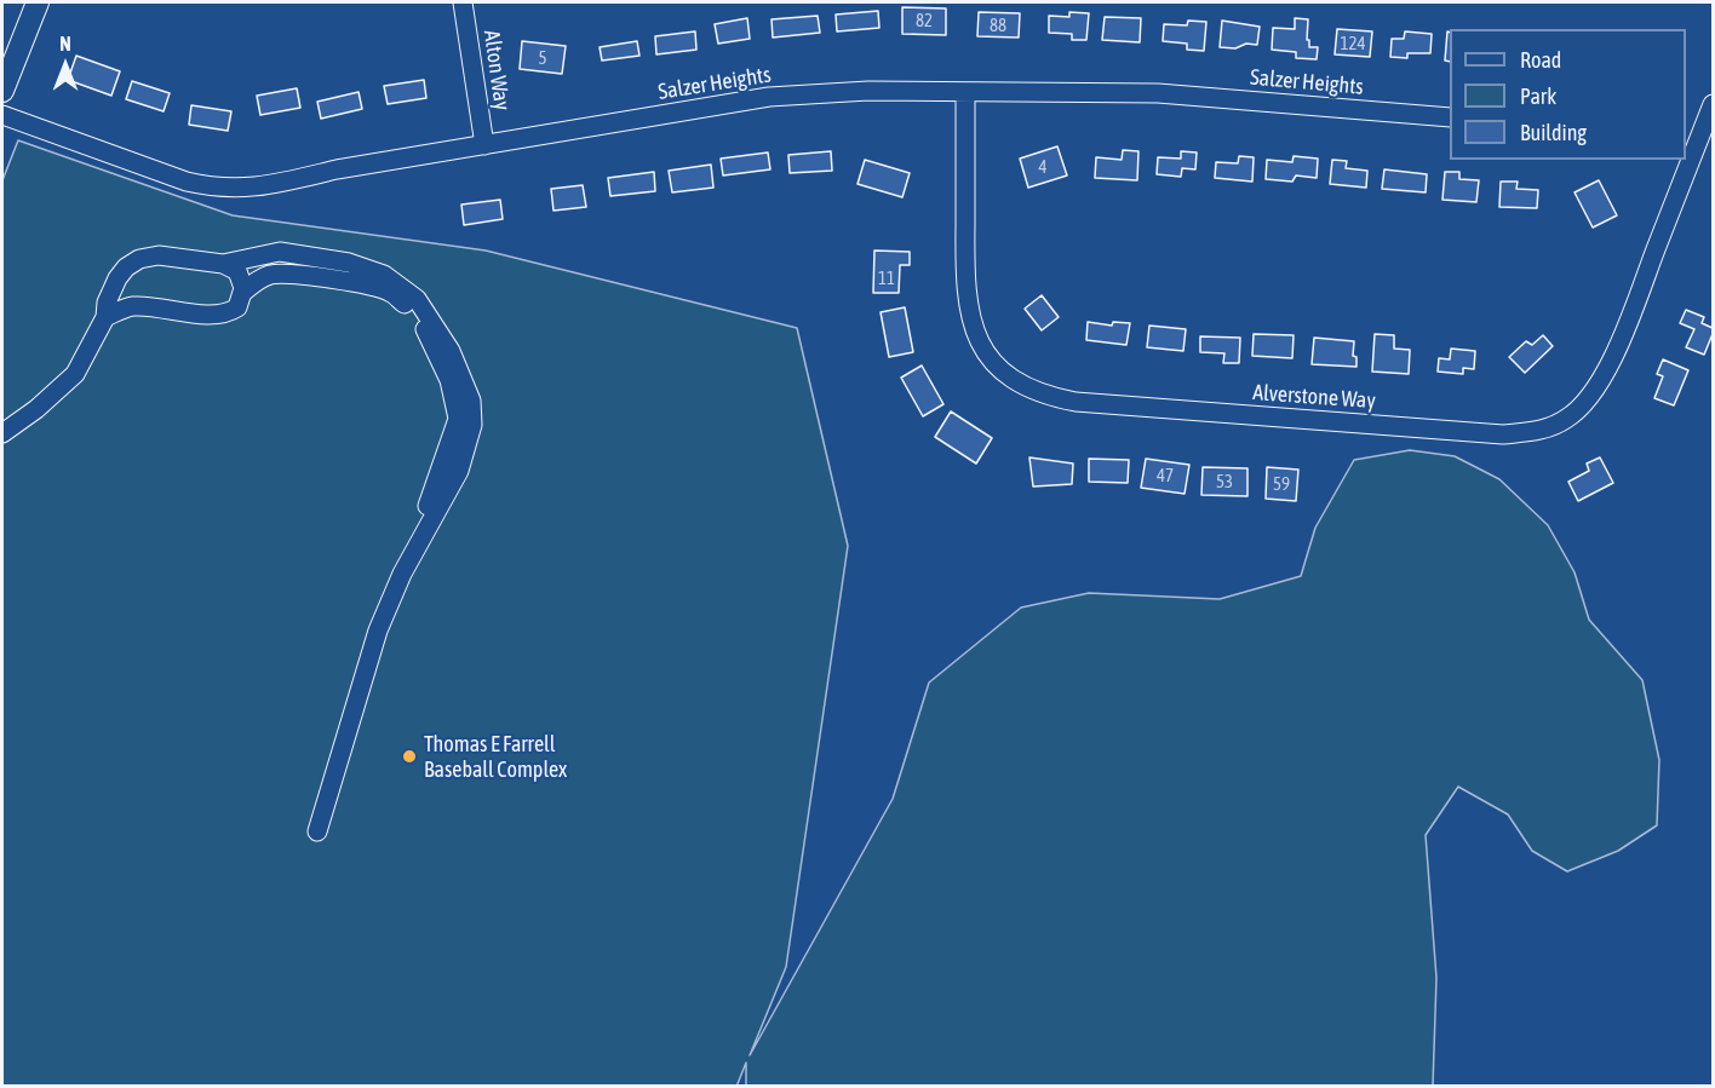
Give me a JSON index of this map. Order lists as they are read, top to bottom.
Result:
{
  "streets": {
    "street": ["Alton Way", "Salzer Heights", "Alverstone Way"]
  },
  "crossings": [
    ["Alton Way", "Salzer Heights"],
    ["Salzer Heights", "Alverstone Way"]
  ],
  "places": ["Thomas E Farrell Baseball Complex"],
  "house_numbers": [
    "82",
    "88",
    "124",
    "5",
    "4",
    "11",
    "47",
    "53",
    "59"
  ],
  "legend": ["Road", "Park", "Building"],
  "north": "top"
}
